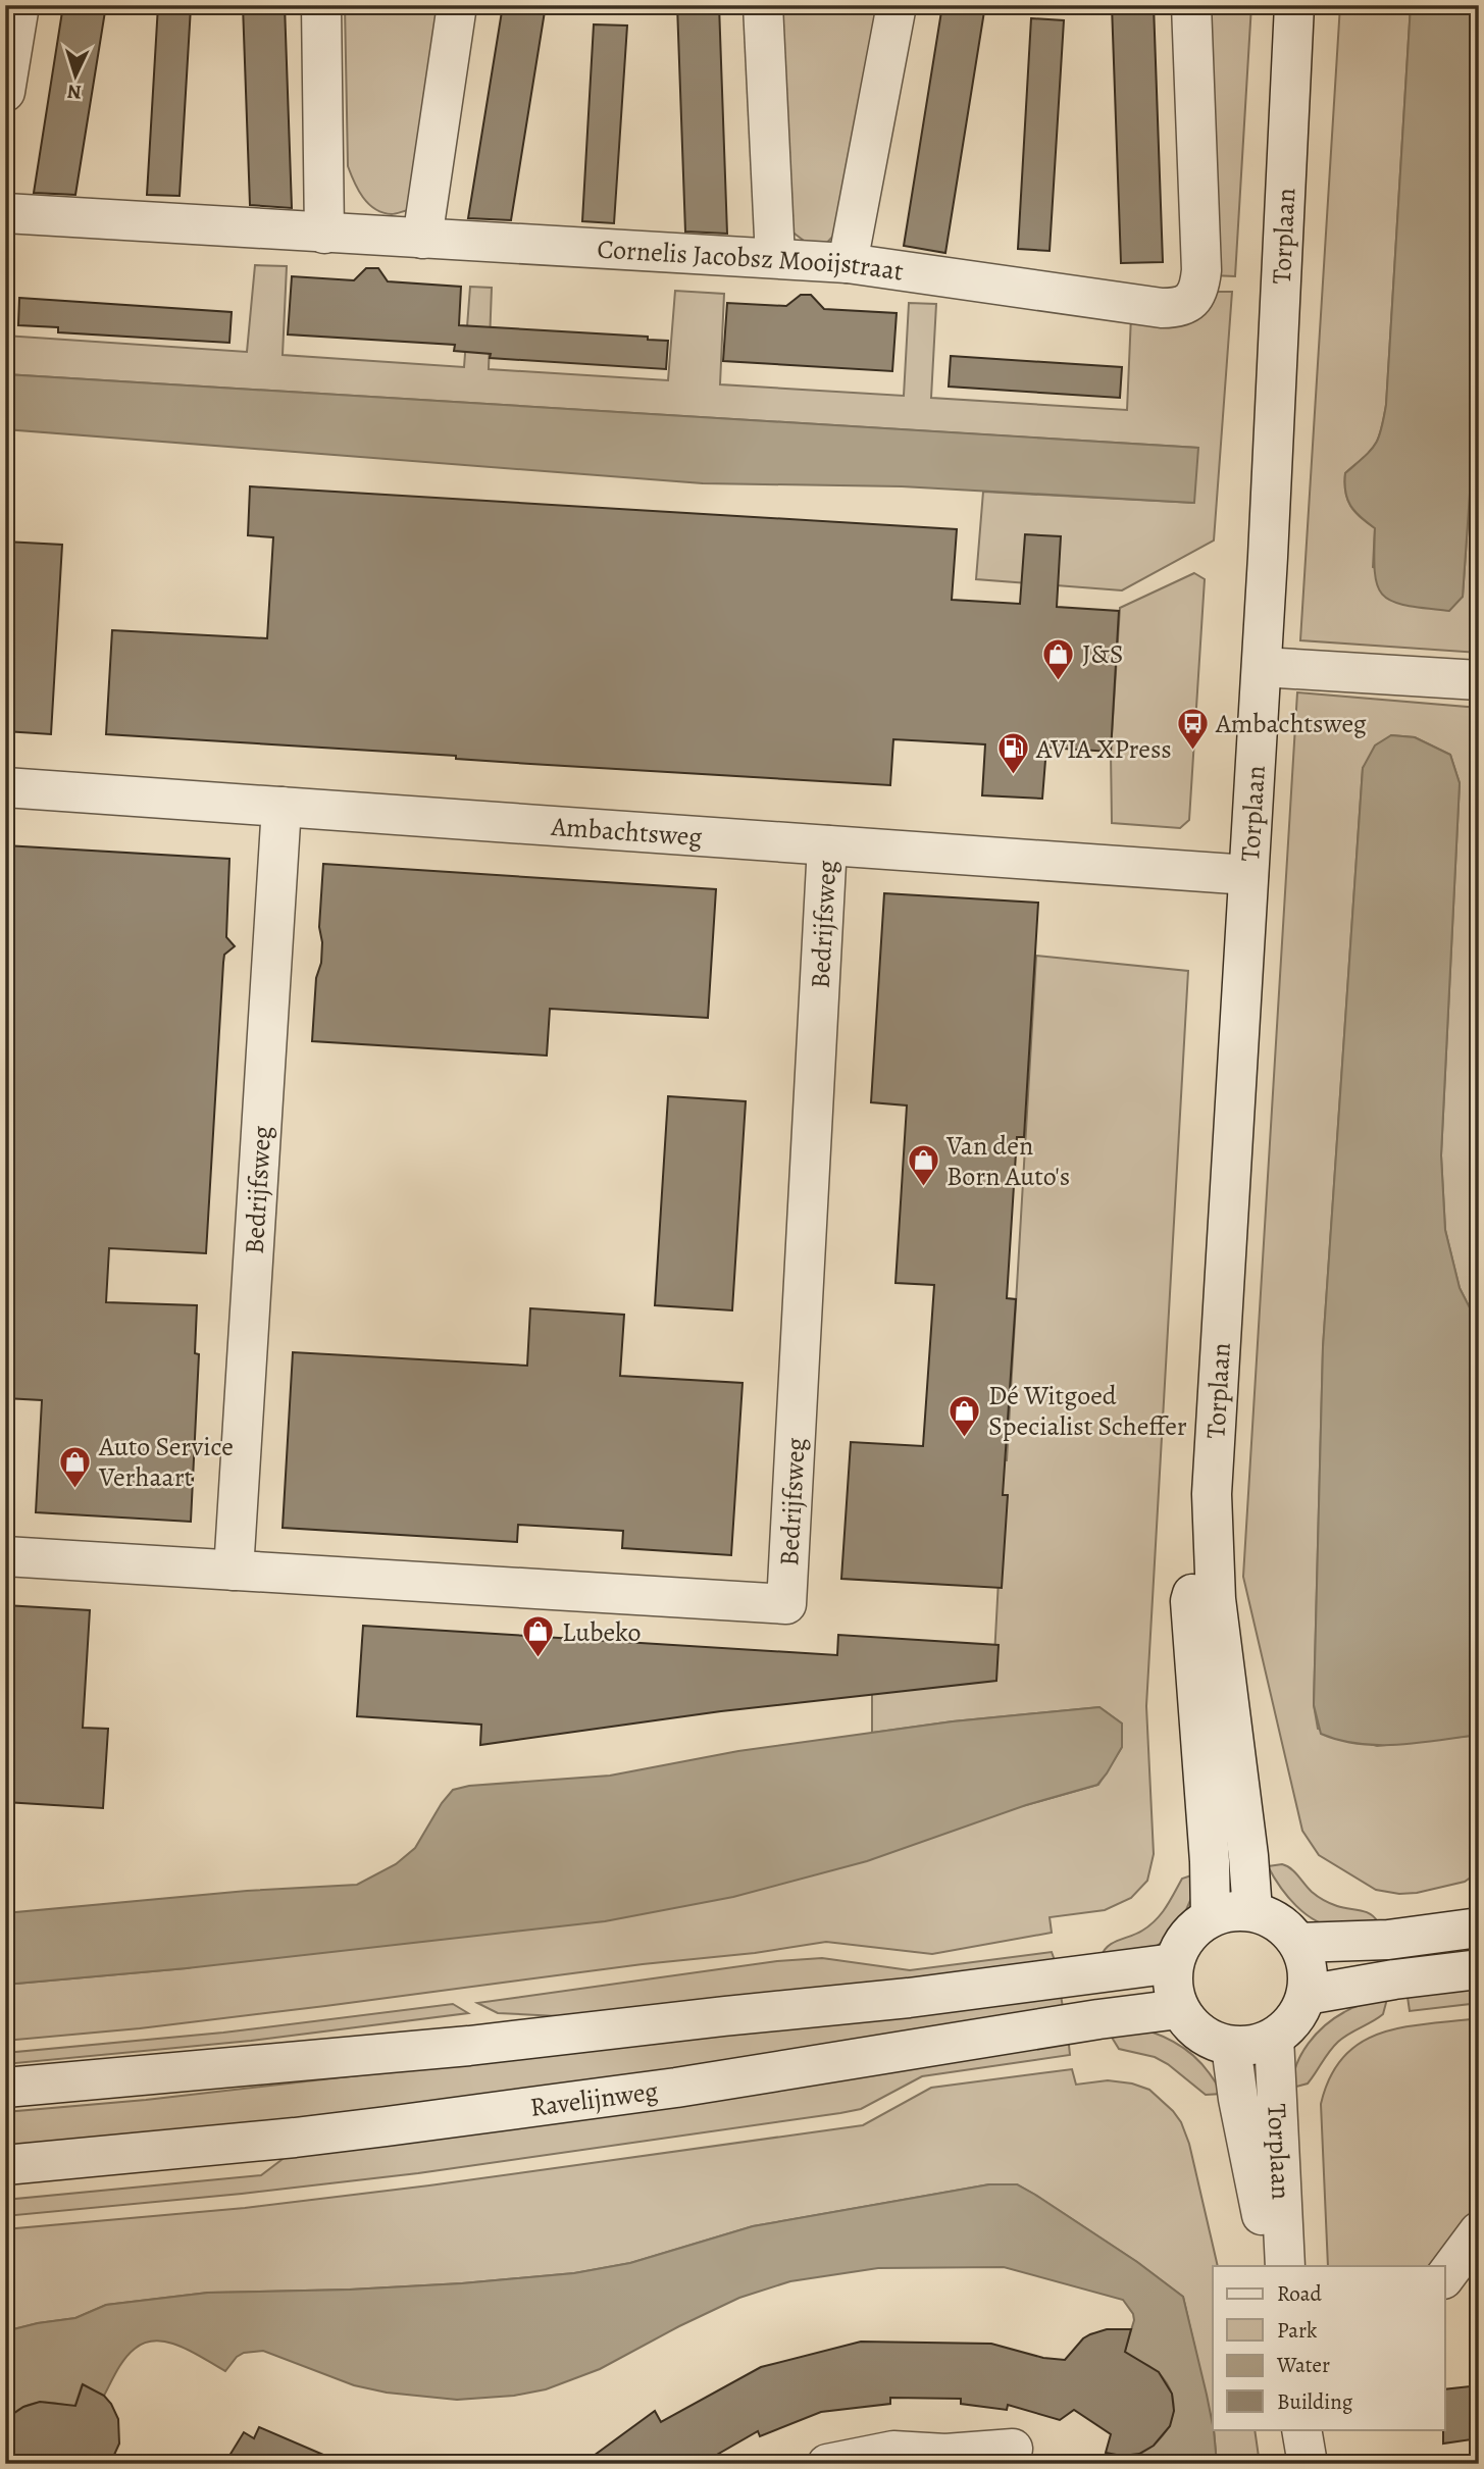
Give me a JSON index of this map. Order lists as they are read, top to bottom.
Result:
{
  "streets": {
    "street": [
      "Torplaan",
      "Cornelis Jacobsz Mooijstraat",
      "Ambachtsweg",
      "Bedrijfsweg",
      "Ravelijnweg"
    ]
  },
  "crossings": [
    ["Torplaan", "Ambachtsweg"],
    ["Torplaan", "Ravelijnweg"],
    ["Ambachtsweg", "Bedrijfsweg"]
  ],
  "places": {
    "shop": [
      "J&S",
      "Van den Born Auto's",
      "Dé Witgoed Specialist Scheffer",
      "Auto Service Verhaart",
      "Lubeko"
    ],
    "bus stop": ["Ambachtsweg"],
    "fuel station": ["AVIA XPress"]
  },
  "legend": [
    "Road",
    "Park",
    "Water",
    "Building"
  ],
  "north": "bottom"
}
